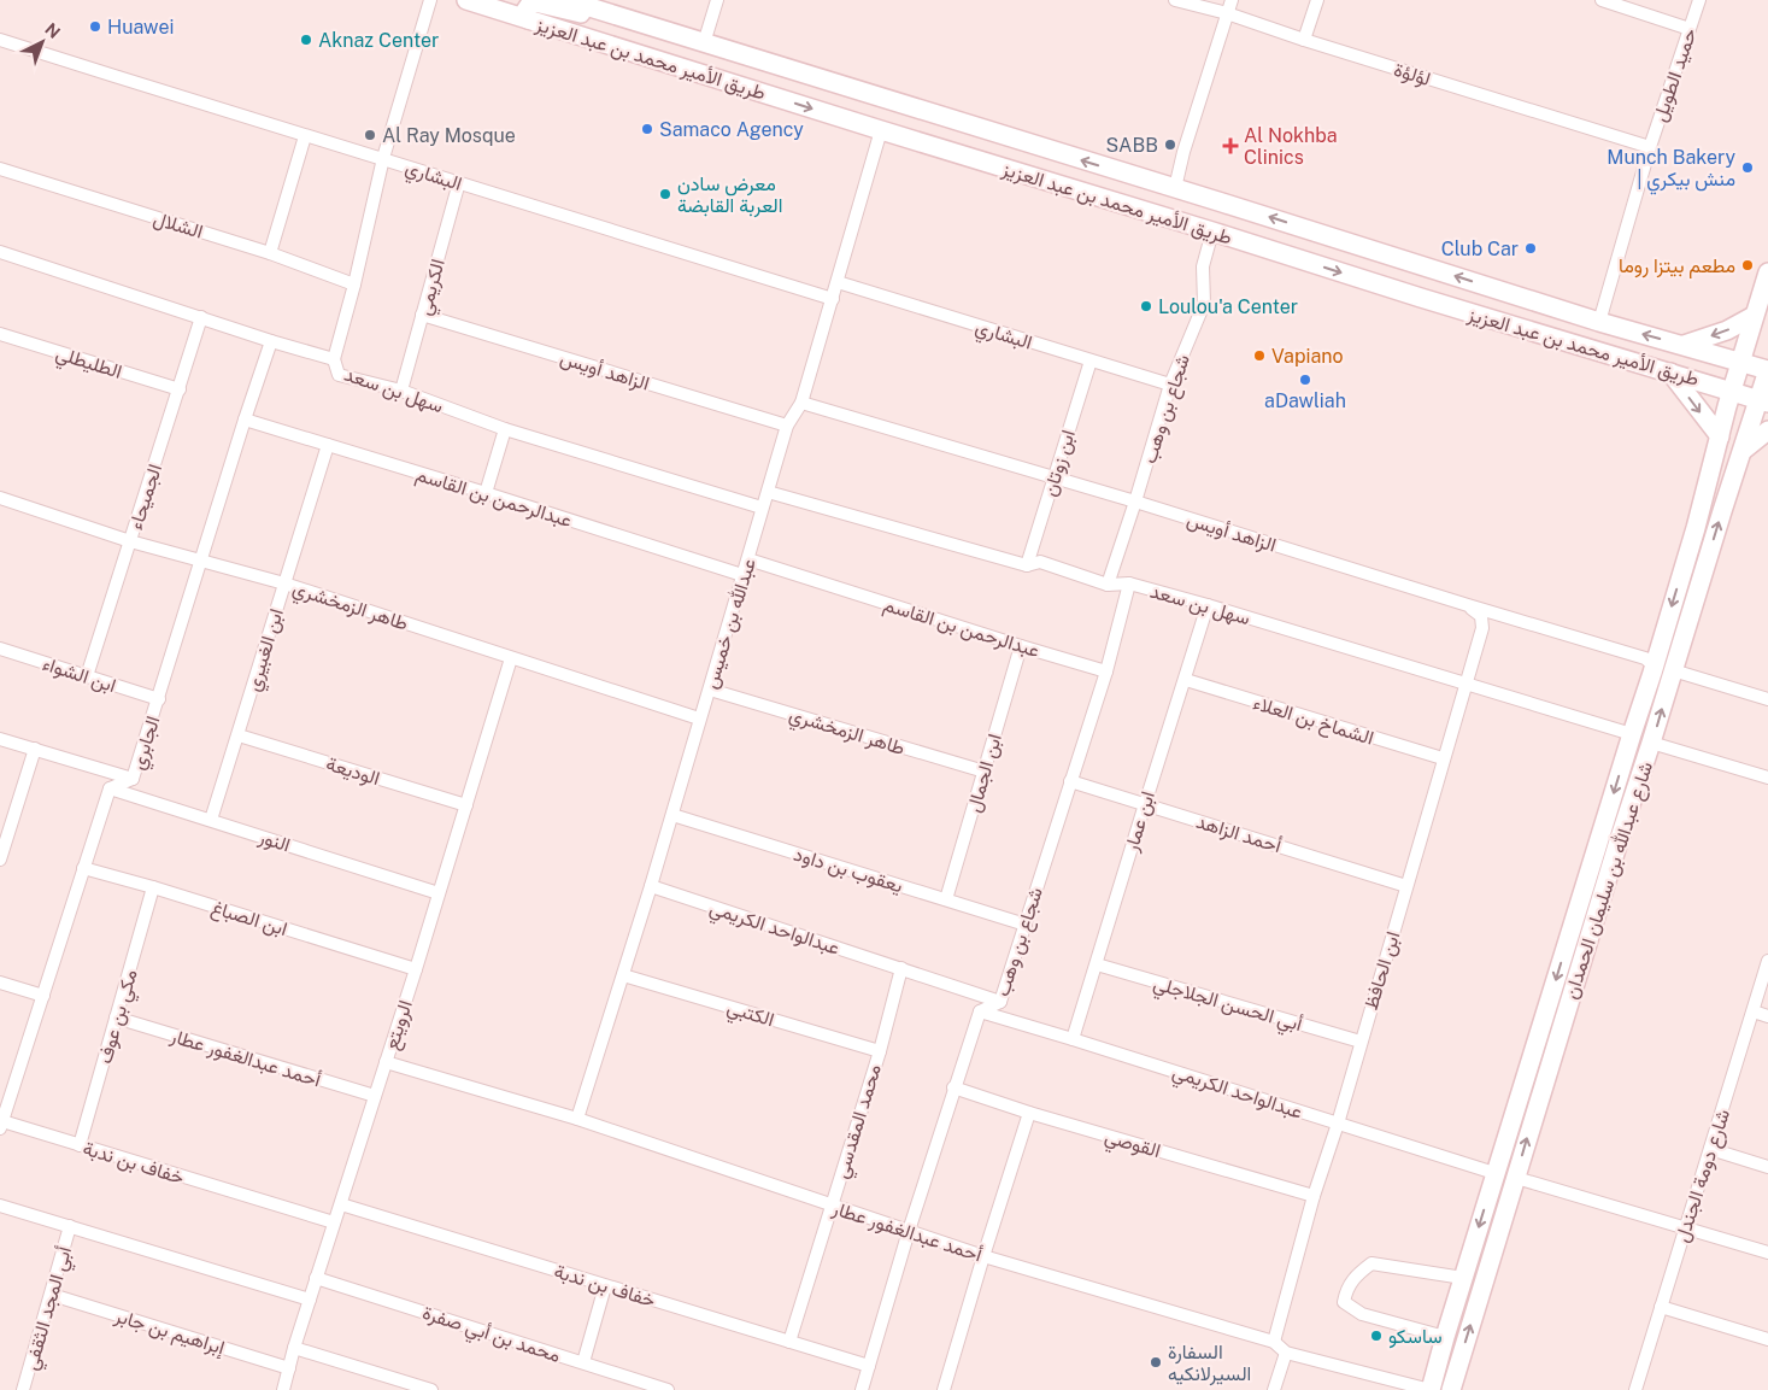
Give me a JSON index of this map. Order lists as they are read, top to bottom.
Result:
{
  "streets": {
    "main road": ["طريق الأمير محمد بن عبد العزيز", "شارع عبدالله بن سليمان الحمدان"],
    "street": [
      "لؤلؤة",
      "حميد الطويل",
      "البشاري",
      "الشلال",
      "الكريمي",
      "الطليطلي",
      "الزاهد أويس",
      "سهل بن سعد",
      "شجاع بن وهب",
      "ابن زوتان",
      "الجميحاء",
      "عبدالرحمن بن القاسم",
      "طاهر الزمخشري",
      "عبدالله بن خميس",
      "ابن الغبيري",
      "ابن الشواء",
      "الشماخ بن العلاء",
      "الجابري",
      "الوديعة",
      "ابن الجمال",
      "ابن عمار",
      "أحمد الزاهد",
      "النور",
      "يعقوب بن داود",
      "ابن الصباغ",
      "عبدالواحد الكريمي",
      "ابن الحافظ",
      "أبي الحسن الجلاجلي",
      "الكتبي",
      "مكي بن عوف",
      "الرويتع",
      "أحمد عبدالغفور عطار",
      "محمد المقدسي",
      "القوصي",
      "خفاف بن ندبة",
      "شارع دومة الجندل",
      "أبي المجد الثقفي",
      "إبراهيم بن جابر",
      "محمد بن أبي صفرة"
    ]
  },
  "crossings": [
    ["طريق الأمير محمد بن عبد العزيز", "حميد الطويل"],
    ["طريق الأمير محمد بن عبد العزيز", "شجاع بن وهب"],
    ["طريق الأمير محمد بن عبد العزيز", "عبدالله بن خميس"],
    ["طريق الأمير محمد بن عبد العزيز", "شارع عبدالله بن سليمان الحمدان"],
    ["لؤلؤة", "حميد الطويل"],
    ["البشاري", "الكريمي"],
    ["البشاري", "شجاع بن وهب"],
    ["البشاري", "ابن زوتان"],
    ["البشاري", "عبدالله بن خميس"],
    ["الكريمي", "الزاهد أويس"],
    ["الكريمي", "سهل بن سعد"],
    ["الطليطلي", "الجميحاء"],
    ["الزاهد أويس", "شجاع بن وهب"],
    ["الزاهد أويس", "ابن زوتان"],
    ["الزاهد أويس", "عبدالله بن خميس"],
    ["الزاهد أويس", "شارع عبدالله بن سليمان الحمدان"],
    ["الزاهد أويس", "ابن الحافظ"],
    ["سهل بن سعد", "شجاع بن وهب"],
    ["سهل بن سعد", "ابن زوتان"],
    ["سهل بن سعد", "الجميحاء"],
    ["سهل بن سعد", "عبدالله بن خميس"],
    ["سهل بن سعد", "الجابري"],
    ["سهل بن سعد", "ابن عمار"],
    ["سهل بن سعد", "شارع عبدالله بن سليمان الحمدان"],
    ["سهل بن سعد", "ابن الحافظ"],
    ["شجاع بن وهب", "عبدالرحمن بن القاسم"],
    ["شجاع بن وهب", "أحمد الزاهد"],
    ["شجاع بن وهب", "يعقوب بن داود"],
    ["شجاع بن وهب", "عبدالواحد الكريمي"],
    ["شجاع بن وهب", "أحمد عبدالغفور عطار"],
    ["شجاع بن وهب", "القوصي"],
    ["شجاع بن وهب", "خفاف بن ندبة"],
    ["الجميحاء", "طاهر الزمخشري"],
    ["الجميحاء", "ابن الشواء"],
    ["عبدالرحمن بن القاسم", "عبدالله بن خميس"],
    ["عبدالرحمن بن القاسم", "ابن الغبيري"],
    ["عبدالرحمن بن القاسم", "الجابري"],
    ["عبدالرحمن بن القاسم", "ابن الجمال"],
    ["طاهر الزمخشري", "عبدالله بن خميس"],
    ["طاهر الزمخشري", "ابن الغبيري"],
    ["طاهر الزمخشري", "الجابري"],
    ["طاهر الزمخشري", "ابن الجمال"],
    ["طاهر الزمخشري", "الرويتع"],
    ["عبدالله بن خميس", "يعقوب بن داود"],
    ["عبدالله بن خميس", "عبدالواحد الكريمي"],
    ["عبدالله بن خميس", "الكتبي"],
    ["عبدالله بن خميس", "أحمد عبدالغفور عطار"],
    ["ابن الغبيري", "الوديعة"],
    ["ابن الغبيري", "النور"],
    ["ابن الشواء", "الجابري"],
    ["الشماخ بن العلاء", "ابن عمار"],
    ["الشماخ بن العلاء", "ابن الحافظ"],
    ["الجابري", "النور"],
    ["الجابري", "ابن الصباغ"],
    ["الجابري", "خفاف بن ندبة"],
    ["الوديعة", "الرويتع"],
    ["ابن الجمال", "يعقوب بن داود"],
    ["ابن عمار", "أحمد الزاهد"],
    ["ابن عمار", "عبدالواحد الكريمي"],
    ["ابن عمار", "أبي الحسن الجلاجلي"],
    ["أحمد الزاهد", "ابن الحافظ"],
    ["النور", "الرويتع"],
    ["شارع عبدالله بن سليمان الحمدان", "عبدالواحد الكريمي"],
    ["شارع عبدالله بن سليمان الحمدان", "أحمد عبدالغفور عطار"],
    ["ابن الصباغ", "مكي بن عوف"],
    ["ابن الصباغ", "الرويتع"],
    ["عبدالواحد الكريمي", "ابن الحافظ"],
    ["عبدالواحد الكريمي", "محمد المقدسي"],
    ["ابن الحافظ", "أبي الحسن الجلاجلي"],
    ["ابن الحافظ", "أحمد عبدالغفور عطار"],
    ["ابن الحافظ", "القوصي"],
    ["الكتبي", "محمد المقدسي"],
    ["مكي بن عوف", "أحمد عبدالغفور عطار"],
    ["مكي بن عوف", "خفاف بن ندبة"],
    ["الرويتع", "أحمد عبدالغفور عطار"],
    ["الرويتع", "خفاف بن ندبة"],
    ["الرويتع", "إبراهيم بن جابر"],
    ["الرويتع", "محمد بن أبي صفرة"],
    ["أحمد عبدالغفور عطار", "محمد المقدسي"],
    ["محمد المقدسي", "خفاف بن ندبة"],
    ["أبي المجد الثقفي", "إبراهيم بن جابر"]
  ],
  "places": {
    "other": [
      "Huawei",
      "Aknaz Center",
      "Samaco Agency",
      "Al Ray Mosque",
      "SABB",
      "Munch Bakery | منش بيكري",
      "معرض سادن العربة القابضة",
      "Club Car",
      "مطعم بيتزا روما",
      "Loulou'a Center",
      "Vapiano",
      "aDawliah",
      "ساسكو",
      "السفارة السيرلانكيه"
    ],
    "health": ["Al Nokhba Clinics"]
  },
  "north": "top right"
}
